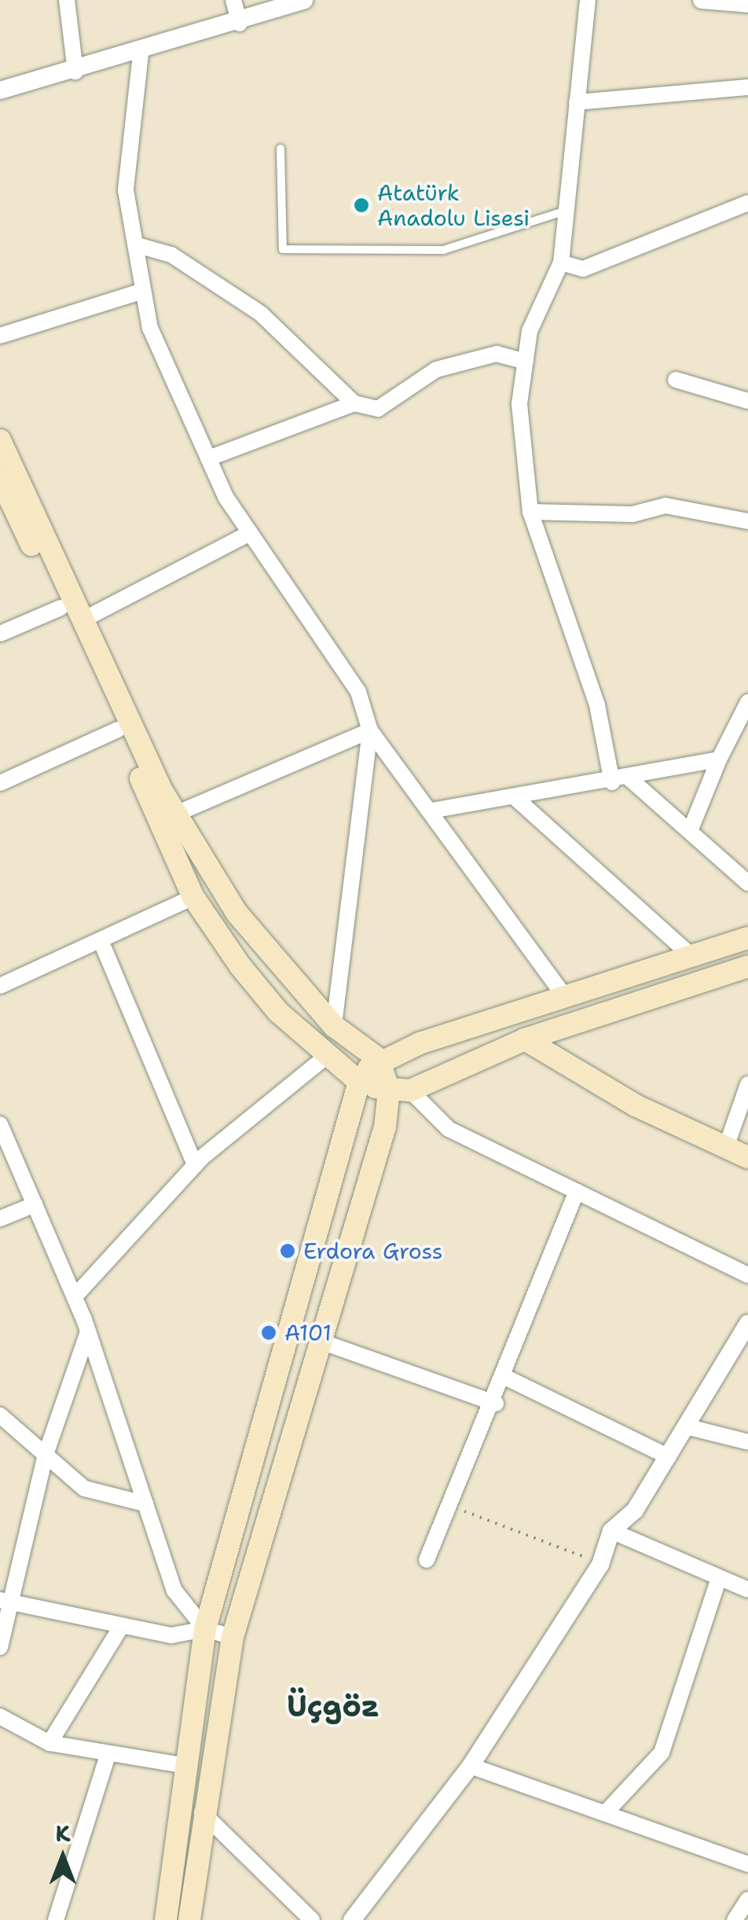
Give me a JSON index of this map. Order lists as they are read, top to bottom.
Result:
{
  "districts": ["Üçgöz"],
  "places": ["Atatürk Anadolu Lisesi", "Erdora Gross", "A101"],
  "north": "top"
}
